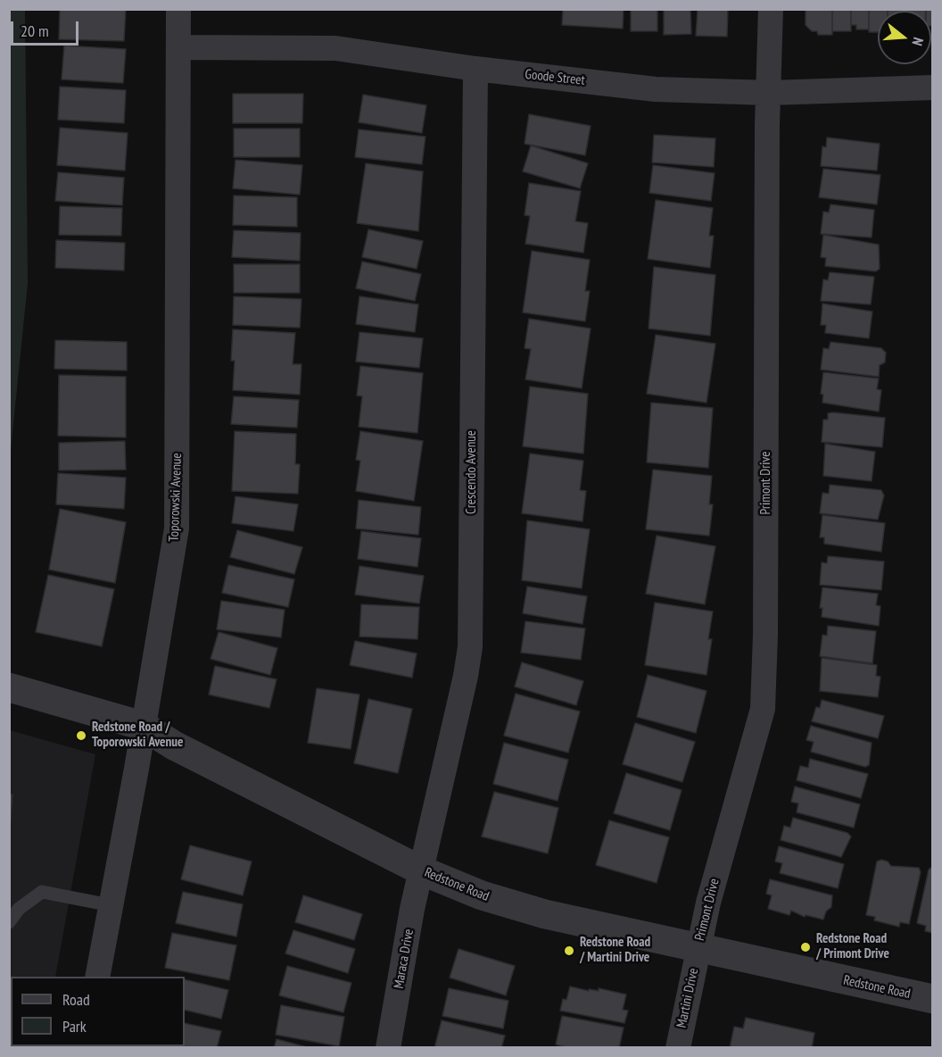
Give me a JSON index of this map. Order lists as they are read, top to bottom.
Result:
{
  "streets": {
    "street": [
      "Goode Street",
      "Crescendo Avenue",
      "Primont Drive",
      "Toporowski Avenue",
      "Redstone Road",
      "Maraca Drive",
      "Martini Drive"
    ]
  },
  "crossings": [
    ["Goode Street", "Crescendo Avenue"],
    ["Goode Street", "Primont Drive"],
    ["Goode Street", "Toporowski Avenue"],
    ["Crescendo Avenue", "Redstone Road"],
    ["Crescendo Avenue", "Maraca Drive"],
    ["Primont Drive", "Redstone Road"],
    ["Primont Drive", "Martini Drive"],
    ["Toporowski Avenue", "Redstone Road"],
    ["Redstone Road", "Maraca Drive"],
    ["Redstone Road", "Martini Drive"]
  ],
  "places": ["Redstone Road / Toporowski Avenue", "Redstone Road / Primont Drive", "Redstone Road / Martini Drive"],
  "legend": ["Road", "Park"],
  "scale_bar": "20 m",
  "north": "right"
}
